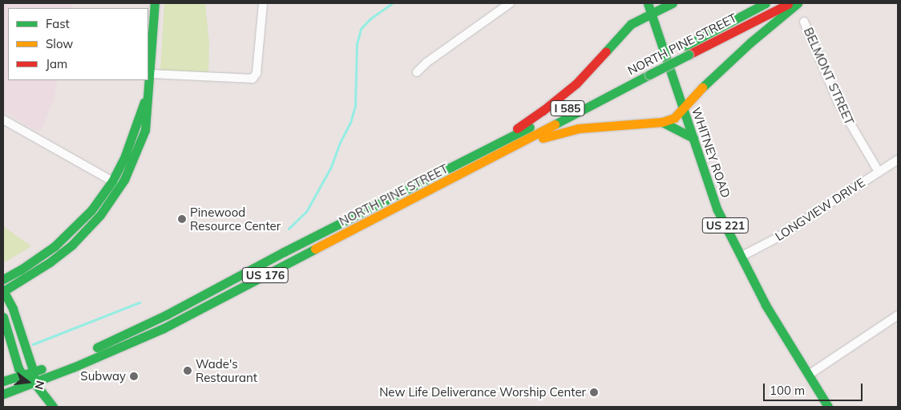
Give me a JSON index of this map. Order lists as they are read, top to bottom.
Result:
{
  "streets": {
    "main road": [
      "NORTH PINE STREET",
      "I 585",
      "WHITNEY ROAD",
      "US 221",
      "US 176"
    ],
    "street": ["BELMONT STREET", "LONGVIEW DRIVE"]
  },
  "crossings": [
    ["BELMONT STREET", "LONGVIEW DRIVE"],
    ["WHITNEY ROAD", "LONGVIEW DRIVE"]
  ],
  "places": [
    "Pinewood Resource Center",
    "Wade's Restaurant",
    "Subway",
    "New Life Deliverance Worship Center"
  ],
  "legend": ["Fast", "Slow", "Jam"],
  "scale_bar": "100 m",
  "north": "right"
}
